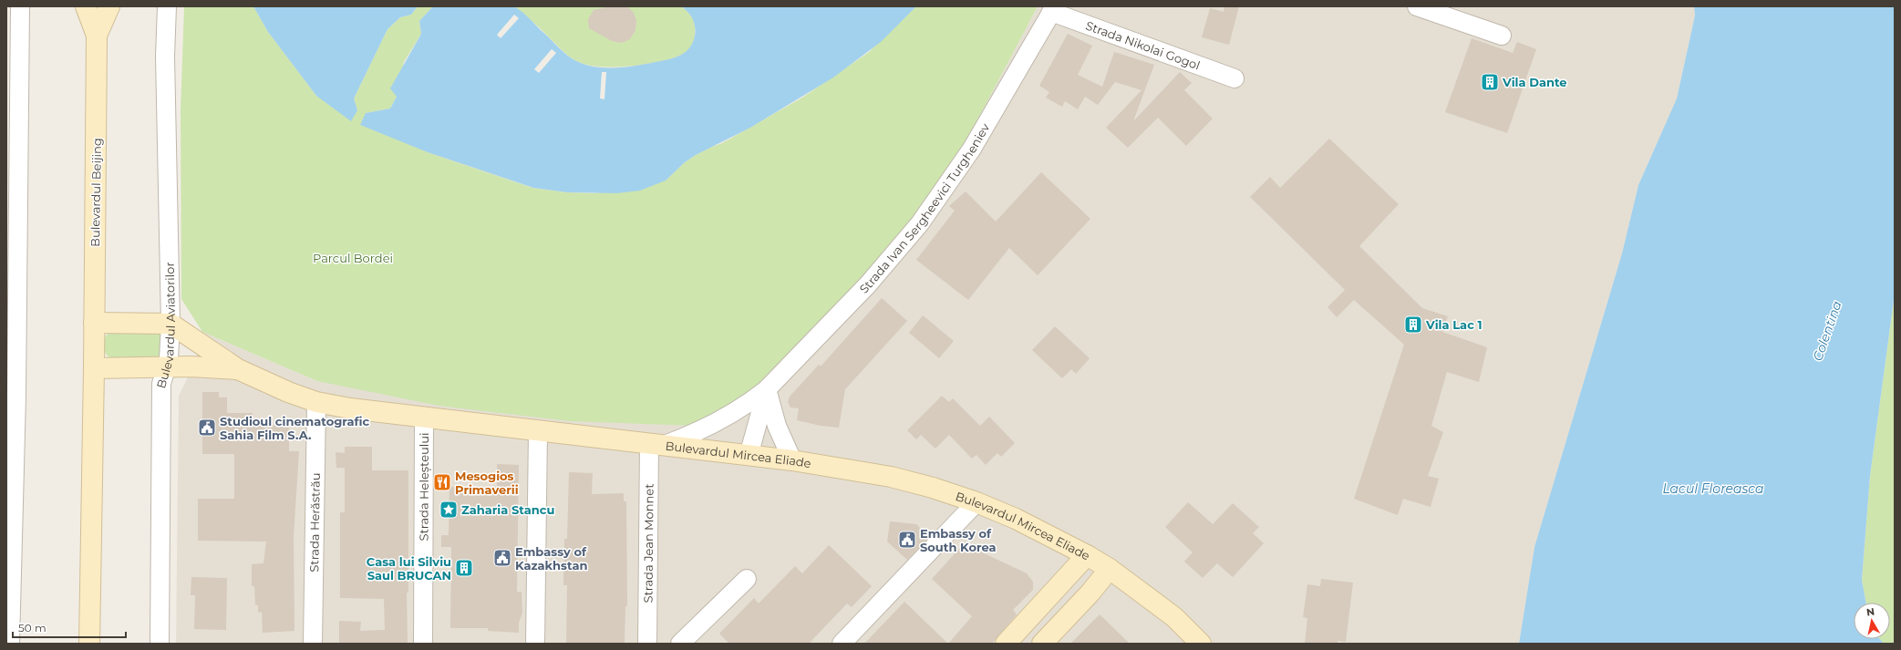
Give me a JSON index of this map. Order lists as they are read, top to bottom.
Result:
{
  "streets": {
    "street": [
      "Strada Nikolai Gogol",
      "Bulevardul Beijing",
      "Strada Ivan Sergheevici Turgheniev",
      "Bulevardul Aviatorilor",
      "Bulevardul Mircea Eliade",
      "Strada Heleșteului",
      "Strada Herăstrău",
      "Strada Jean Monnet"
    ]
  },
  "crossings": [
    ["Strada Nikolai Gogol", "Strada Ivan Sergheevici Turgheniev"],
    ["Bulevardul Beijing", "Bulevardul Mircea Eliade"],
    ["Strada Ivan Sergheevici Turgheniev", "Bulevardul Mircea Eliade"],
    ["Strada Ivan Sergheevici Turgheniev", "Strada Jean Monnet"],
    ["Bulevardul Aviatorilor", "Bulevardul Mircea Eliade"],
    ["Bulevardul Mircea Eliade", "Strada Heleșteului"],
    ["Bulevardul Mircea Eliade", "Strada Herăstrău"],
    ["Bulevardul Mircea Eliade", "Strada Jean Monnet"]
  ],
  "water": ["Colentina", "Lacul Floreasca"],
  "parks": ["Parcul Bordei"],
  "places": {
    "building": ["Vila Dante", "Vila Lac 1", "Casa lui Silviu Saul BRUCAN"],
    "public building": ["Studioul cinematografic Sahia Film S.A.", "Embassy of South Korea", "Embassy of Kazakhstan"],
    "restaurant": ["Mesogios Primaverii"],
    "place": ["Zaharia Stancu"]
  },
  "scale_bar": "50 m",
  "north": "top"
}
